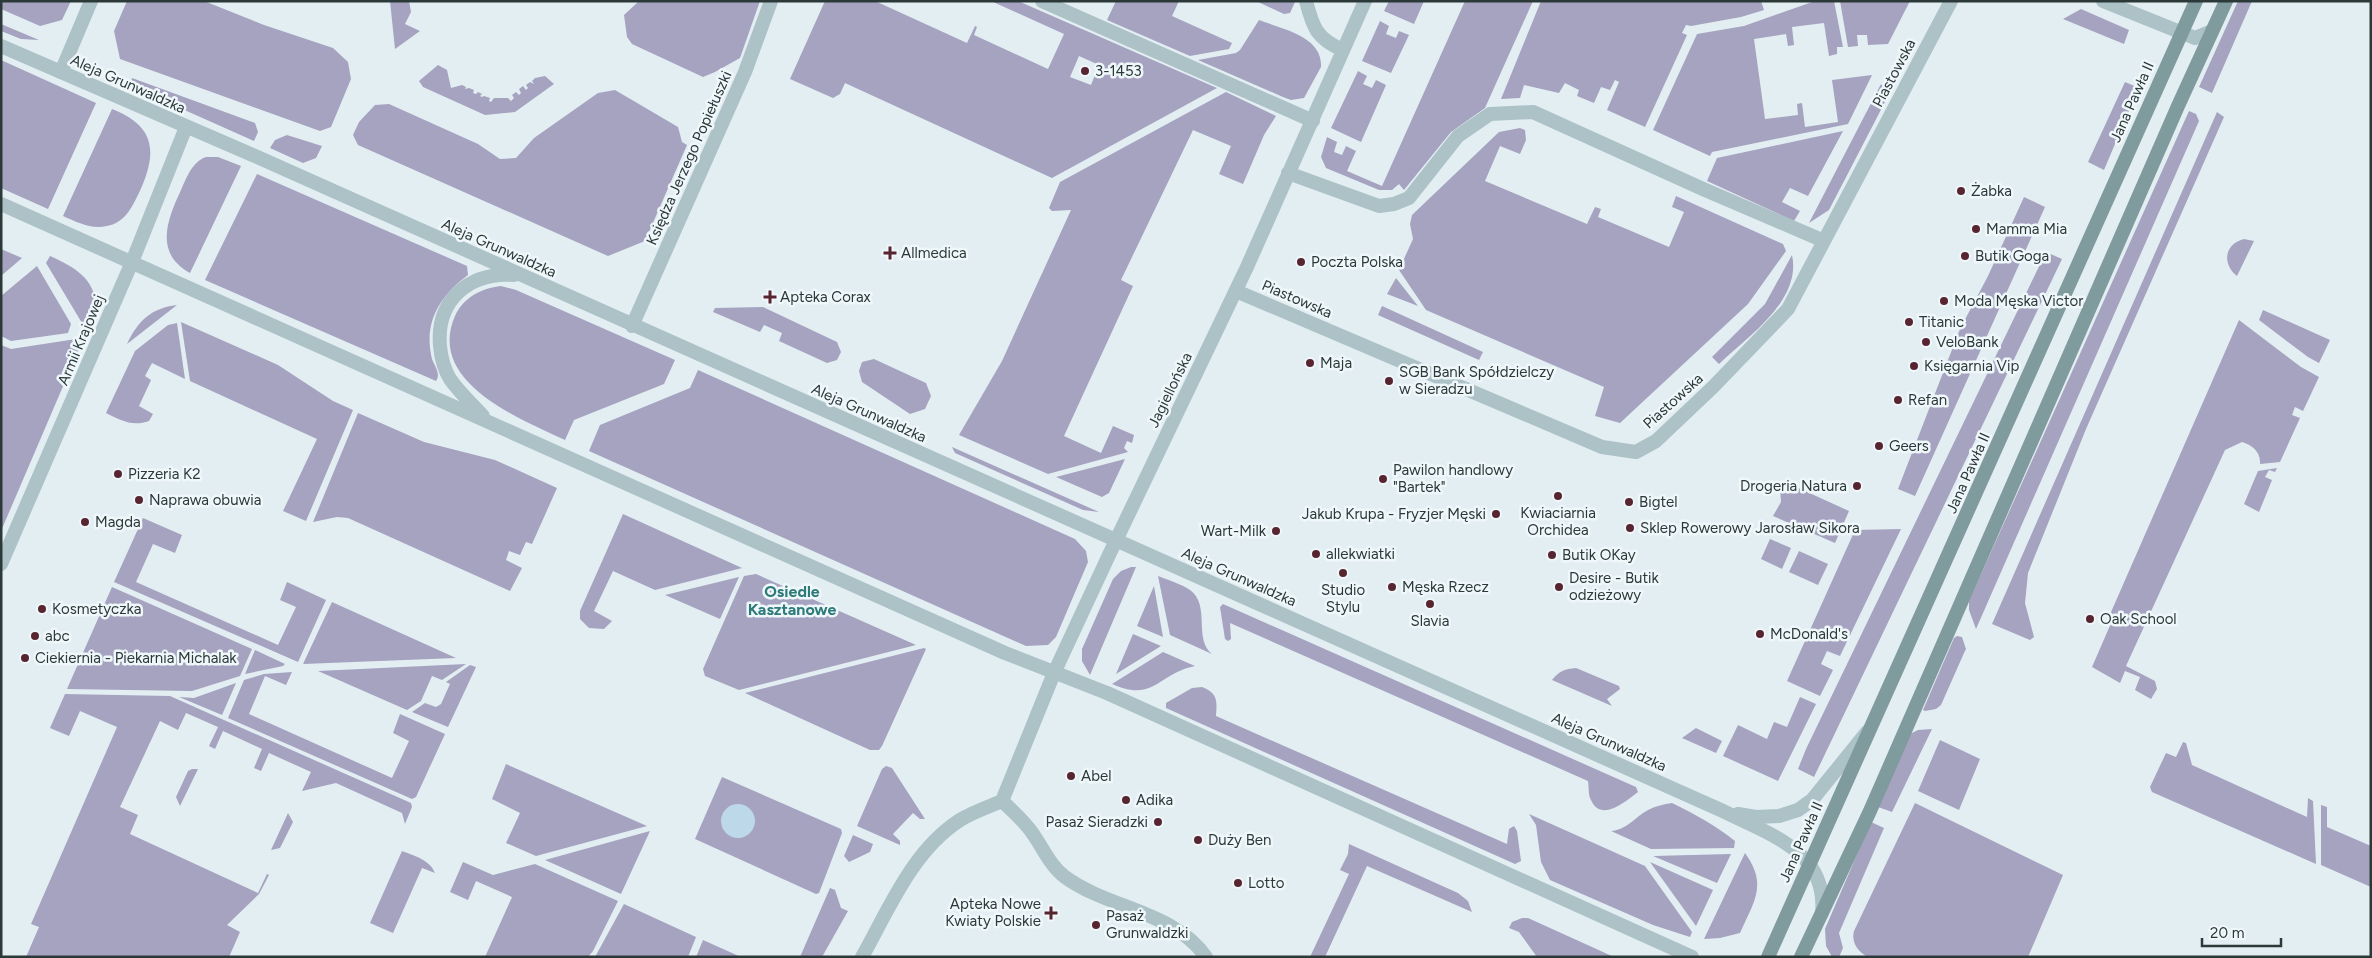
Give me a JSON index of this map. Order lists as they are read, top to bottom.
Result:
{
  "streets": {
    "main road": ["Jana Pawła II"],
    "street": [
      "Piastowska",
      "Aleja Grunwaldzka",
      "Księdza Jerzego Popiełuszki",
      "Armii Krajowej",
      "Jagiellońska"
    ]
  },
  "crossings": [
    ["Piastowska", "Jagiellońska"],
    ["Aleja Grunwaldzka", "Jana Pawła II"],
    ["Aleja Grunwaldzka", "Księdza Jerzego Popiełuszki"],
    ["Aleja Grunwaldzka", "Armii Krajowej"],
    ["Aleja Grunwaldzka", "Jagiellońska"]
  ],
  "districts": ["Osiedle Kasztanowe"],
  "places": {
    "other": [
      "3-1453",
      "Żabka",
      "Mamma Mia",
      "Butik Goga",
      "Poczta Polska",
      "Moda Męska Victor",
      "Titanic",
      "VeloBank",
      "Maja",
      "Księgarnia Vip",
      "SGB Bank Spółdzielczy w Sieradzu",
      "Refan",
      "Geers",
      "Pizzeria K2",
      "Pawilon handlowy \"Bartek\"",
      "Drogeria Natura",
      "Kwiaciarnia Orchidea",
      "Naprawa obuwia",
      "Bigtel",
      "Jakub Krupa - Fryzjer Męski",
      "Magda",
      "Sklep Rowerowy Jarosław Sikora",
      "Wart-Milk",
      "allekwiatki",
      "Butik OKay",
      "Studio Stylu",
      "Męska Rzecz",
      "Desire - Butik odzieżowy",
      "Slavia",
      "Kosmetyczka",
      "Oak School",
      "McDonald's",
      "abc",
      "Ciekiernia - Piekarnia Michalak",
      "Abel",
      "Adika",
      "Pasaż Sieradzki",
      "Duży Ben",
      "Lotto",
      "Pasaż Grunwaldzki"
    ],
    "health": ["Allmedica", "Apteka Corax", "Apteka Nowe Kwiaty Polskie"]
  },
  "scale_bar": "20 m"
}
